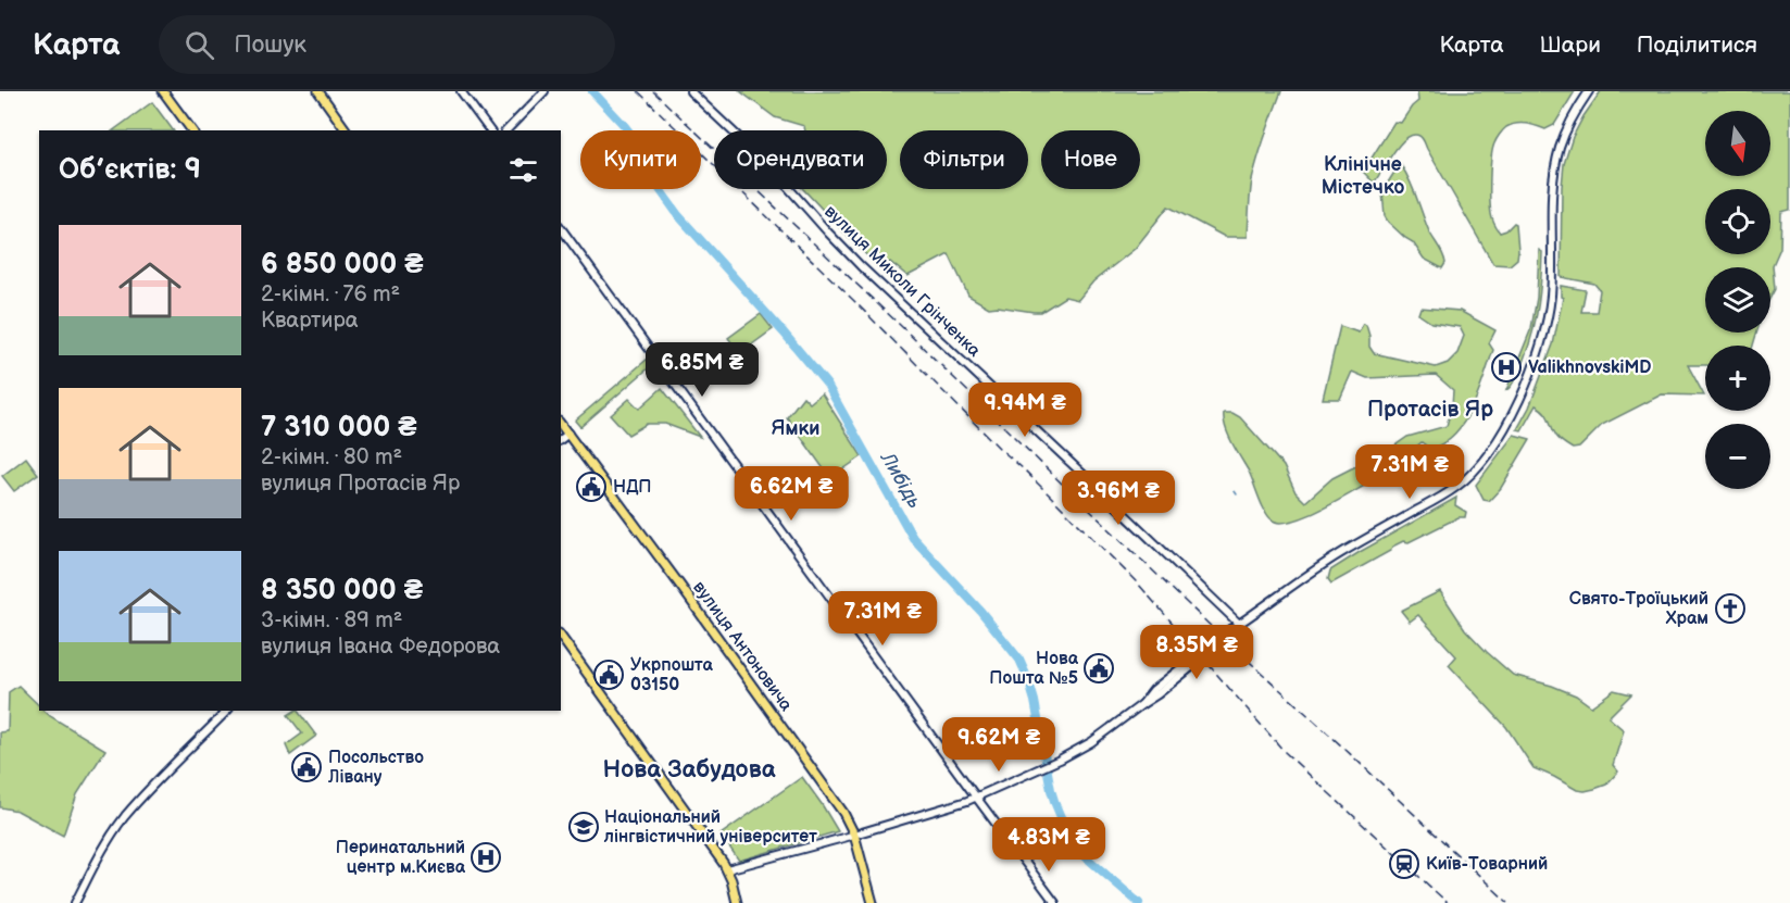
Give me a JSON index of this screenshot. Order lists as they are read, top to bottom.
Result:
{
  "streets": {
    "main road": ["вулиця Миколи Грінченка", "вулиця Антоновича"]
  },
  "districts": [
    "Клінічне Містечко",
    "Протасів Яр",
    "Ямки",
    "Нова Забудова"
  ],
  "water": ["Либідь"],
  "places": {
    "hospital": ["ValikhnovskiMD", "Перинатальний центр м.Києва"],
    "public building": [
      "НДП",
      "Нова Пошта №5",
      "Укрпошта 03150",
      "Посольство Лівану"
    ],
    "church": ["Свято-Троїцький Храм"],
    "school or university": ["Національний лінгвістичний університет"],
    "station": ["Київ-Товарний"]
  },
  "north": "bottom",
  "page": {
    "header": "Карта",
    "search": "Пошук",
    "nav": ["Карта", "Шари", "Поділитися"],
    "map_buttons": ["+", "−"],
    "chip": [
      "Купити",
      "Орендувати",
      "Фільтри",
      "Нове"
    ],
    "heading": "Об’єктів: 9",
    "list": [
      {
        "name": "6 850 000 ₴",
        "note": "2-кімн. · 76 m² · Квартира"
      },
      {
        "name": "7 310 000 ₴",
        "note": "2-кімн. · 80 m² · вулиця Протасів Яр"
      },
      {
        "name": "8 350 000 ₴",
        "note": "3-кімн. · 89 m² · вулиця Івана Федорова"
      }
    ],
    "price": [
      "6.85M ₴",
      "9.94M ₴",
      "7.31M ₴",
      "6.62M ₴",
      "3.96M ₴",
      "7.31M ₴",
      "8.35M ₴",
      "9.62M ₴",
      "4.83M ₴"
    ]
  }
}
